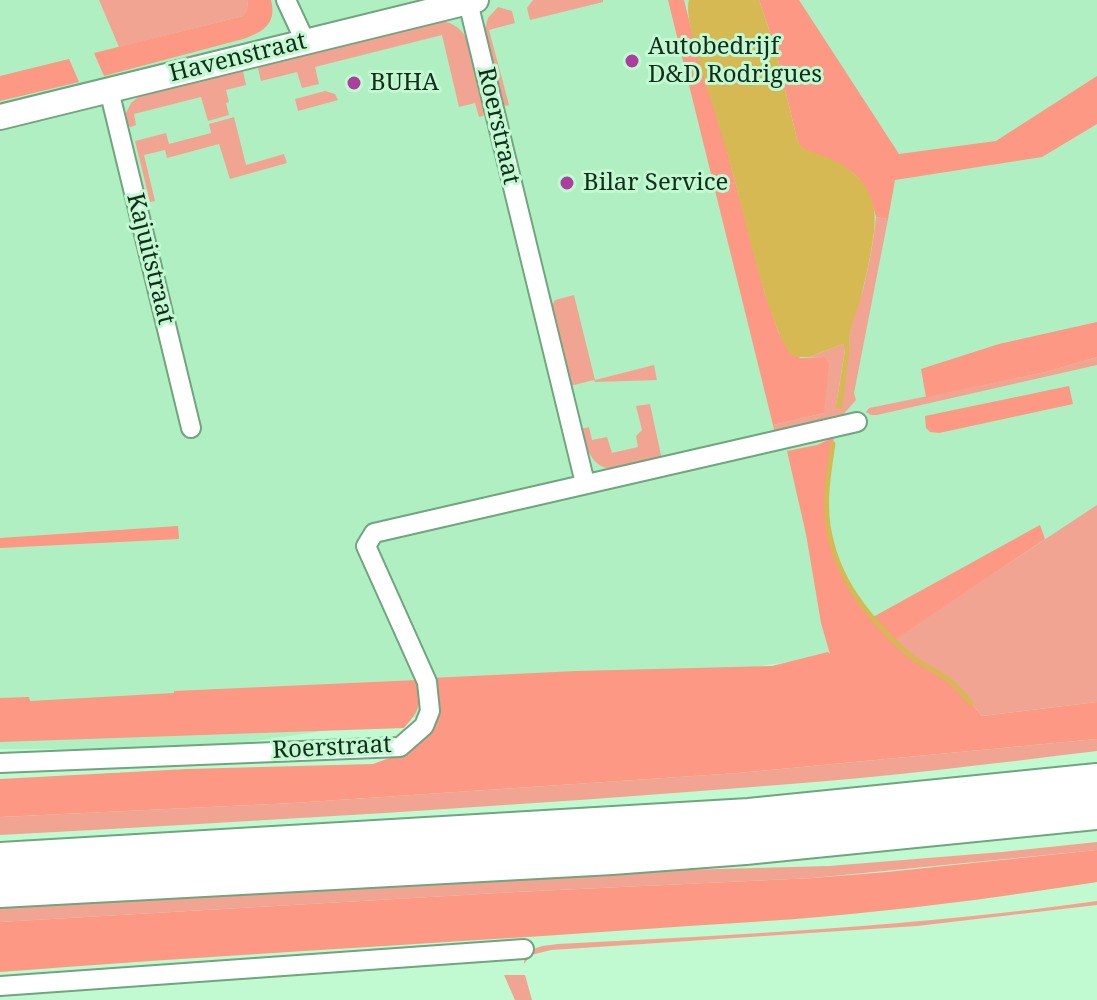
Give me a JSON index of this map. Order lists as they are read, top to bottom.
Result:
{
  "streets": {
    "street": ["Havenstraat", "Roerstraat", "Kajuitstraat"]
  },
  "crossings": [
    ["Havenstraat", "Roerstraat"],
    ["Havenstraat", "Kajuitstraat"]
  ],
  "places": ["Autobedrijf D&D Rodrigues", "BUHA", "Bilar Service"]
}
